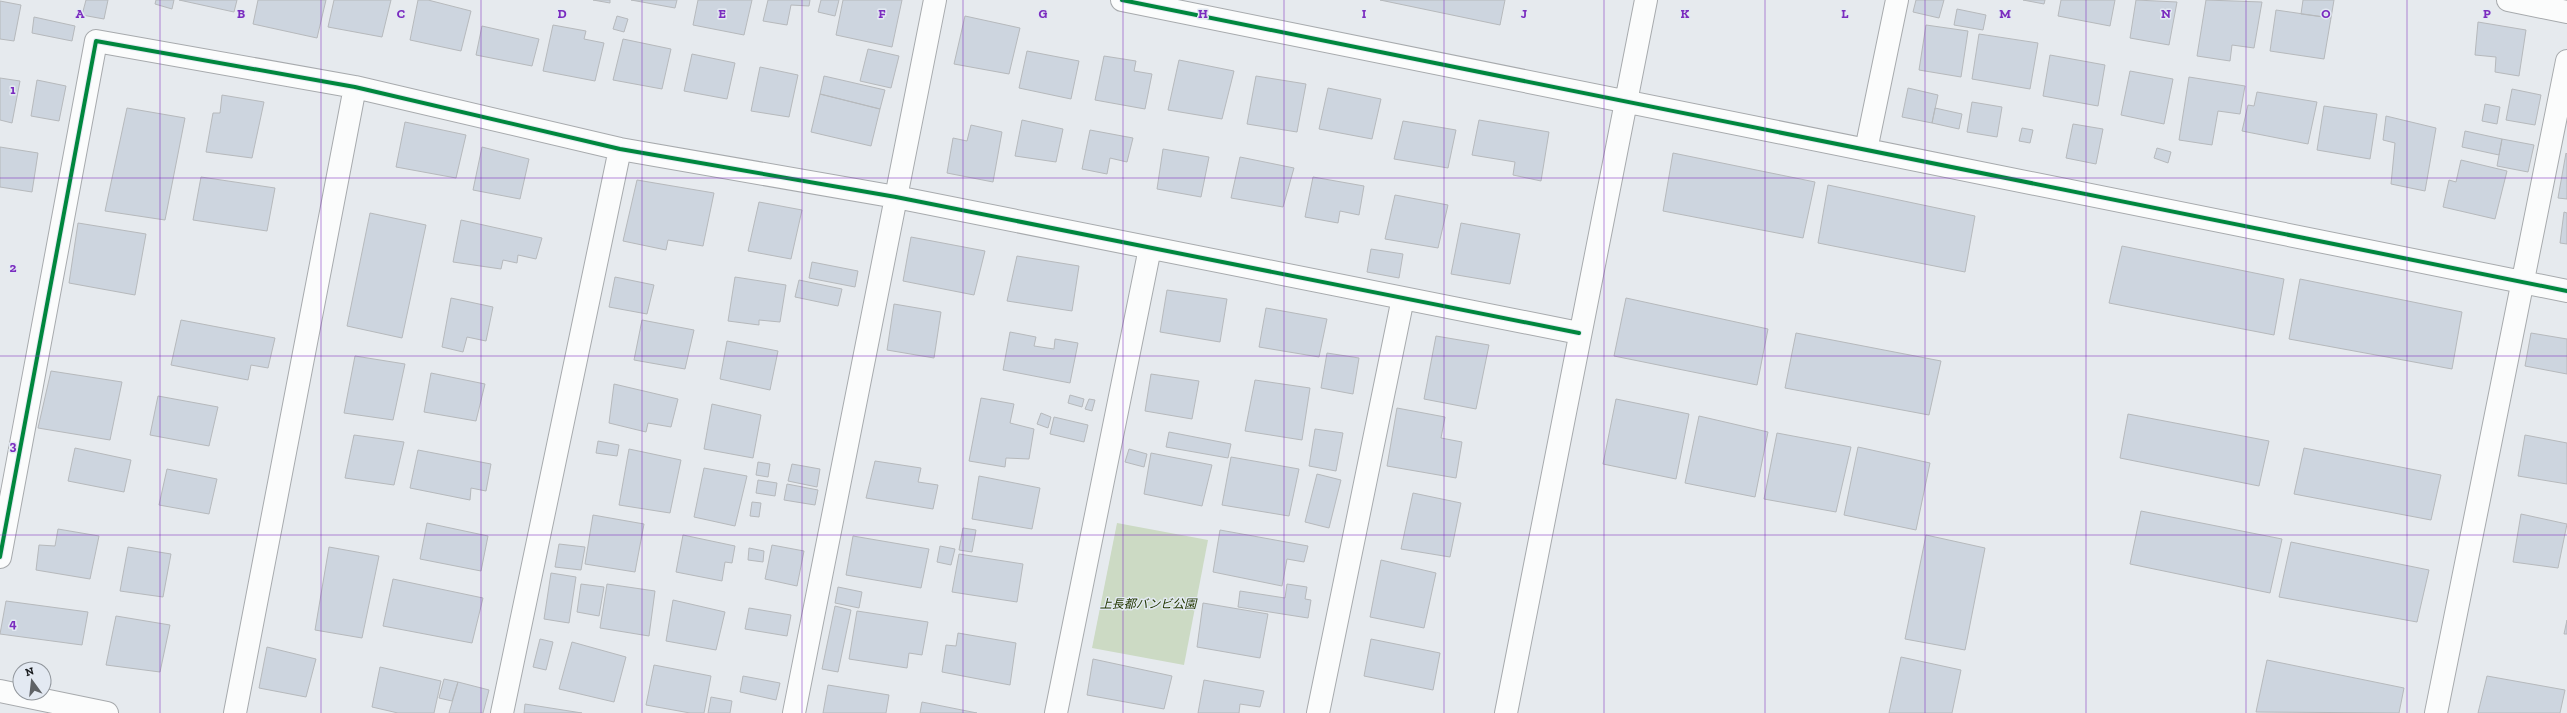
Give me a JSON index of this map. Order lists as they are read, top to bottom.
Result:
{
  "parks": ["上長都バンビ公園"],
  "north": "top",
  "grid": {
    "columns": [
      "A",
      "B",
      "C",
      "D",
      "E",
      "F",
      "G",
      "H",
      "I",
      "J",
      "K",
      "L",
      "M",
      "N",
      "O",
      "P"
    ],
    "rows": [
      "1",
      "2",
      "3",
      "4"
    ]
  }
}
